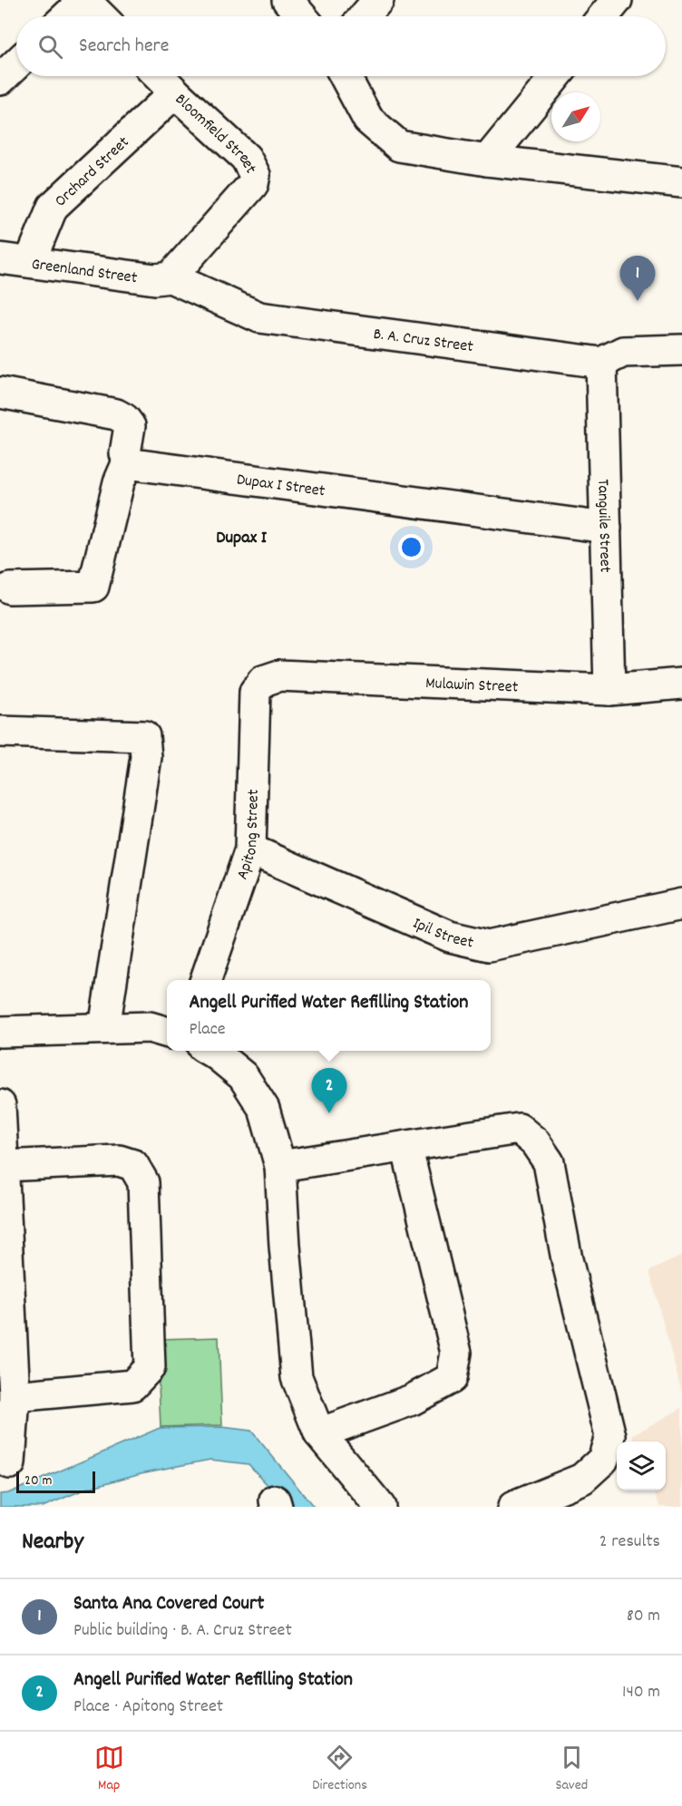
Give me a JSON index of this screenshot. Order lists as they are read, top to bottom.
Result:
{
  "streets": {
    "street": [
      "Bloomfield Street",
      "Orchard Street",
      "Greenland Street",
      "B. A. Cruz Street",
      "Dupax I Street",
      "Tanguile Street",
      "Mulawin Street",
      "Apitong Street",
      "Ipil Street"
    ]
  },
  "crossings": [
    ["Bloomfield Street", "Orchard Street"],
    ["Bloomfield Street", "Greenland Street"],
    ["Bloomfield Street", "B. A. Cruz Street"],
    ["Orchard Street", "Greenland Street"],
    ["Greenland Street", "B. A. Cruz Street"],
    ["B. A. Cruz Street", "Tanguile Street"],
    ["Dupax I Street", "Tanguile Street"],
    ["Tanguile Street", "Mulawin Street"],
    ["Mulawin Street", "Apitong Street"],
    ["Apitong Street", "Ipil Street"]
  ],
  "districts": ["Dupax I"],
  "scale_bar": "20 m",
  "north": "top right",
  "page": {
    "search": "Search here",
    "pins": ["1", "2"],
    "popup": ["Angell Purified Water Refilling Station", "Place"],
    "scale": "20 m",
    "heading": ["Nearby", "2 results"],
    "list": [
      {
        "mark": "1",
        "name": "Santa Ana Covered Court",
        "note": "Public building · B. A. Cruz Street",
        "value": "80 m"
      },
      {
        "mark": "2",
        "name": "Angell Purified Water Refilling Station",
        "note": "Place · Apitong Street",
        "value": "140 m"
      }
    ],
    "nav": ["Map", "Directions", "Saved"]
  }
}
